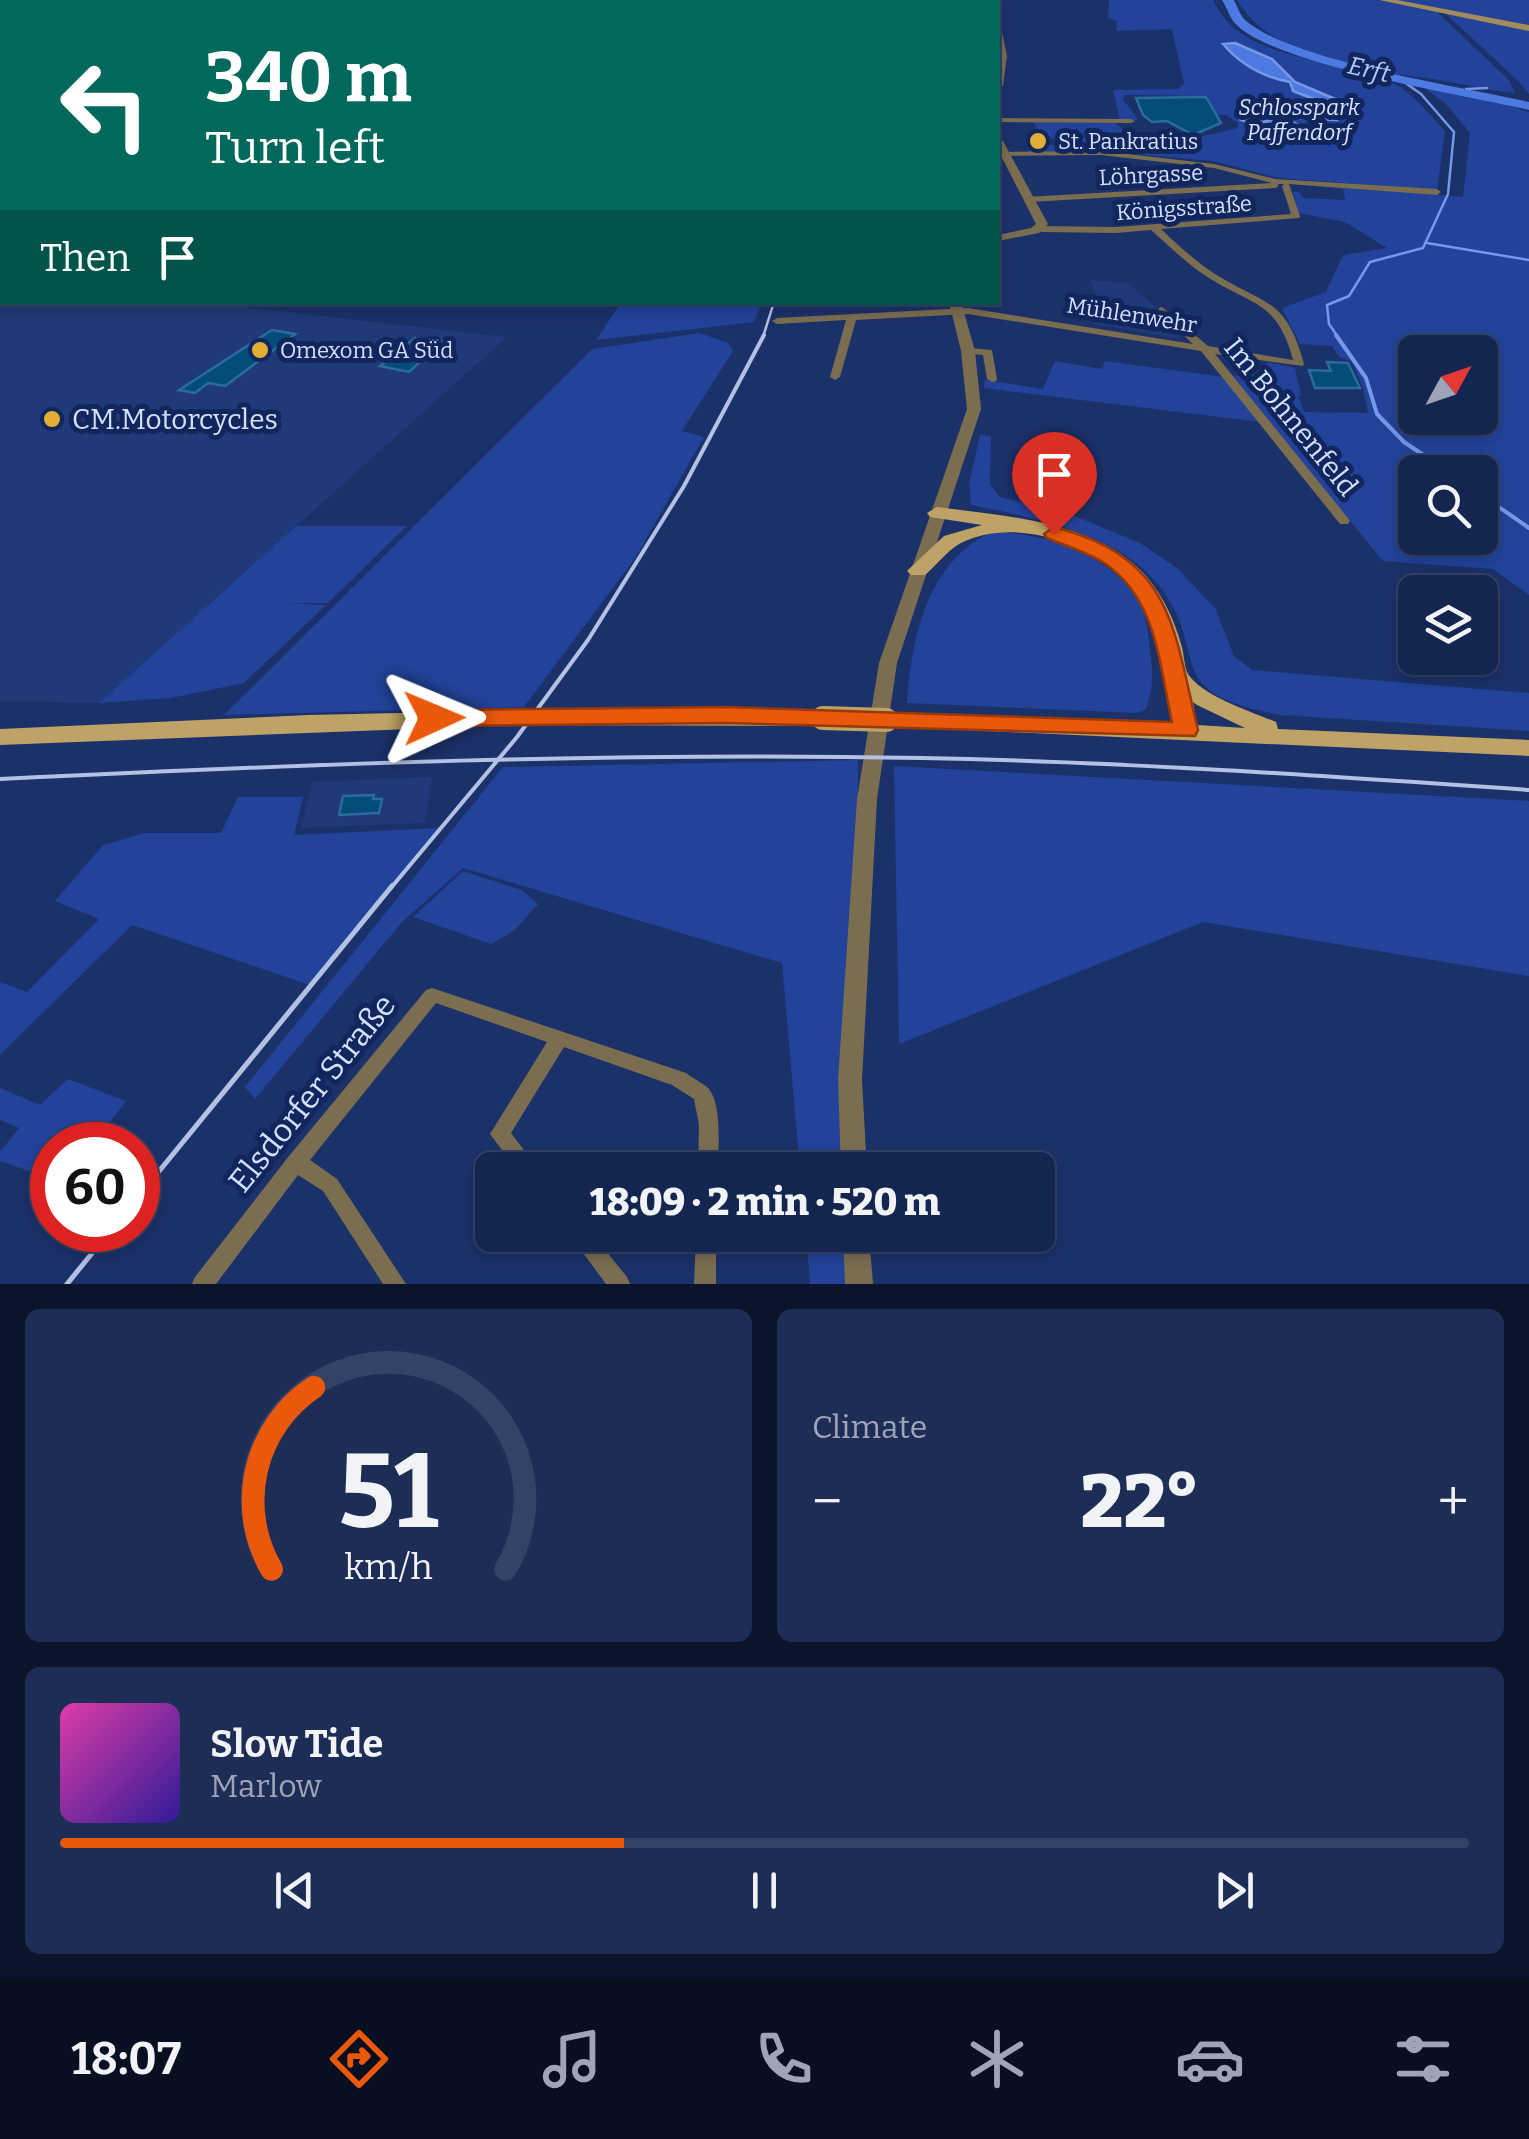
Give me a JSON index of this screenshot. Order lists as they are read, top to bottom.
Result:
{
  "streets": {
    "street": [
      "Löhrgasse",
      "Königsstraße",
      "Mühlenwehr",
      "Im Bohnenfeld",
      "Elsdorfer Straße"
    ]
  },
  "crossings": [
    ["Löhrgasse", "Königsstraße"],
    ["Königsstraße", "Mühlenwehr"],
    ["Mühlenwehr", "Im Bohnenfeld"]
  ],
  "water": ["Erft"],
  "parks": ["Schlosspark Paffendorf"],
  "places": ["St. Pankratius", "Omexom GA Süd", "CM.Motorcycles"],
  "north": "top right",
  "page": {
    "turn": ["340 m", "Turn left"],
    "then": "Then",
    "limit": "60",
    "trip": "18:09 · 2 min · 520 m",
    "tile": "Climate",
    "heat": ["−", "22°", "+"],
    "song": ["Slow Tide", "Marlow"],
    "tabs": "18:07",
    "gauge": ["51", "km/h"]
  }
}
